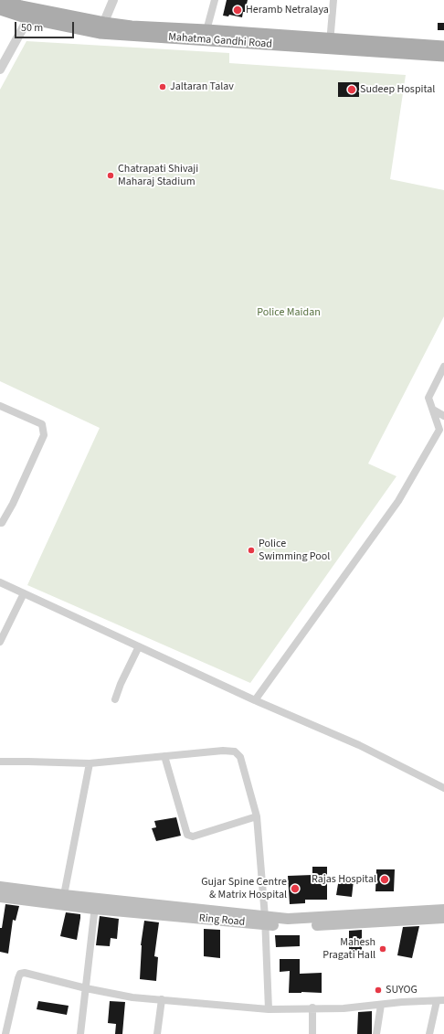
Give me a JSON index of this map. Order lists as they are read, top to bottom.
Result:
{
  "streets": {
    "main road": ["Mahatma Gandhi Road", "Ring Road"]
  },
  "parks": ["Police Maidan"],
  "places": [
    "Heramb Netralaya",
    "Jaltaran Talav",
    "Sudeep Hospital",
    "Chatrapati Shivaji Maharaj Stadium",
    "Police Swimming Pool",
    "Rajas Hospital",
    "Gujar Spine Centre & Matrix Hospital",
    "Mahesh Pragati Hall",
    "SUYOG"
  ],
  "scale_bar": "50 m"
}
